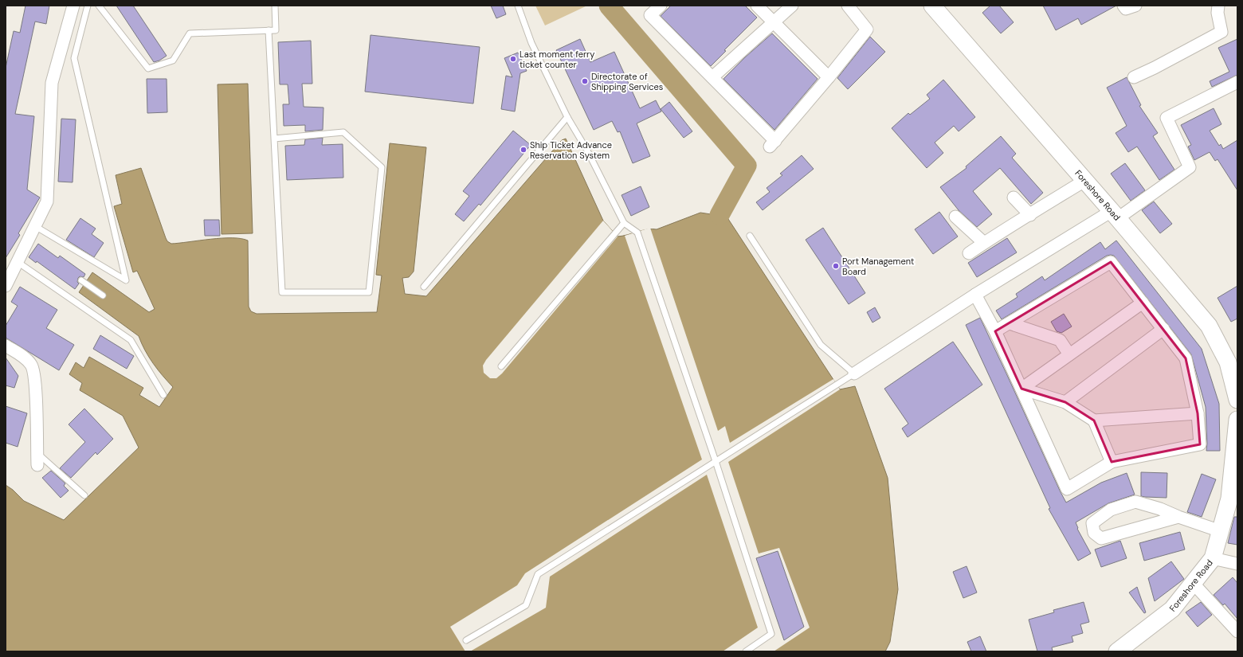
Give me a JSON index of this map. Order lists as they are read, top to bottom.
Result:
{
  "streets": {
    "main road": ["Foreshore Road"]
  },
  "places": [
    "Last moment ferry ticket counter",
    "Directorate of Shipping Services",
    "Ship Ticket Advance Reservation System",
    "Port Management Board"
  ]
}
